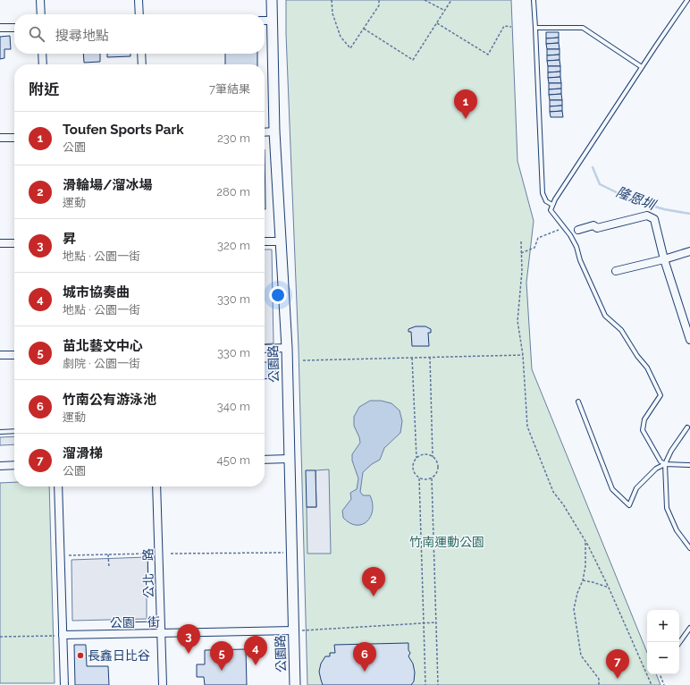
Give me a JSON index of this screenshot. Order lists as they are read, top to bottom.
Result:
{
  "streets": {
    "street": ["公園路", "公北一路", "公園一街"]
  },
  "crossings": [
    ["公園路", "公園一街"],
    ["公北一路", "公園一街"]
  ],
  "water": ["隆恩圳"],
  "parks": ["竹南運動公園"],
  "places": ["長鑫日比谷"],
  "page": {
    "search": "搜尋地點",
    "heading": ["附近", "7筆結果"],
    "pins": [
      "1",
      "2",
      "3",
      "4",
      "5",
      "6",
      "7"
    ],
    "list": [
      {
        "mark": "1",
        "name": "Toufen Sports Park",
        "note": "公園",
        "value": "230 m"
      },
      {
        "mark": "2",
        "name": "滑輪場/溜冰場",
        "note": "運動",
        "value": "280 m"
      },
      {
        "mark": "3",
        "name": "昇",
        "note": "地點 · 公園一街",
        "value": "320 m"
      },
      {
        "mark": "4",
        "name": "城市協奏曲",
        "note": "地點 · 公園一街",
        "value": "330 m"
      },
      {
        "mark": "5",
        "name": "苗北藝文中心",
        "note": "劇院 · 公園一街",
        "value": "330 m"
      },
      {
        "mark": "6",
        "name": "竹南公有游泳池",
        "note": "運動",
        "value": "340 m"
      },
      {
        "mark": "7",
        "name": "溜滑梯",
        "note": "公園",
        "value": "450 m"
      }
    ],
    "map_buttons": ["+", "−"]
  }
}
